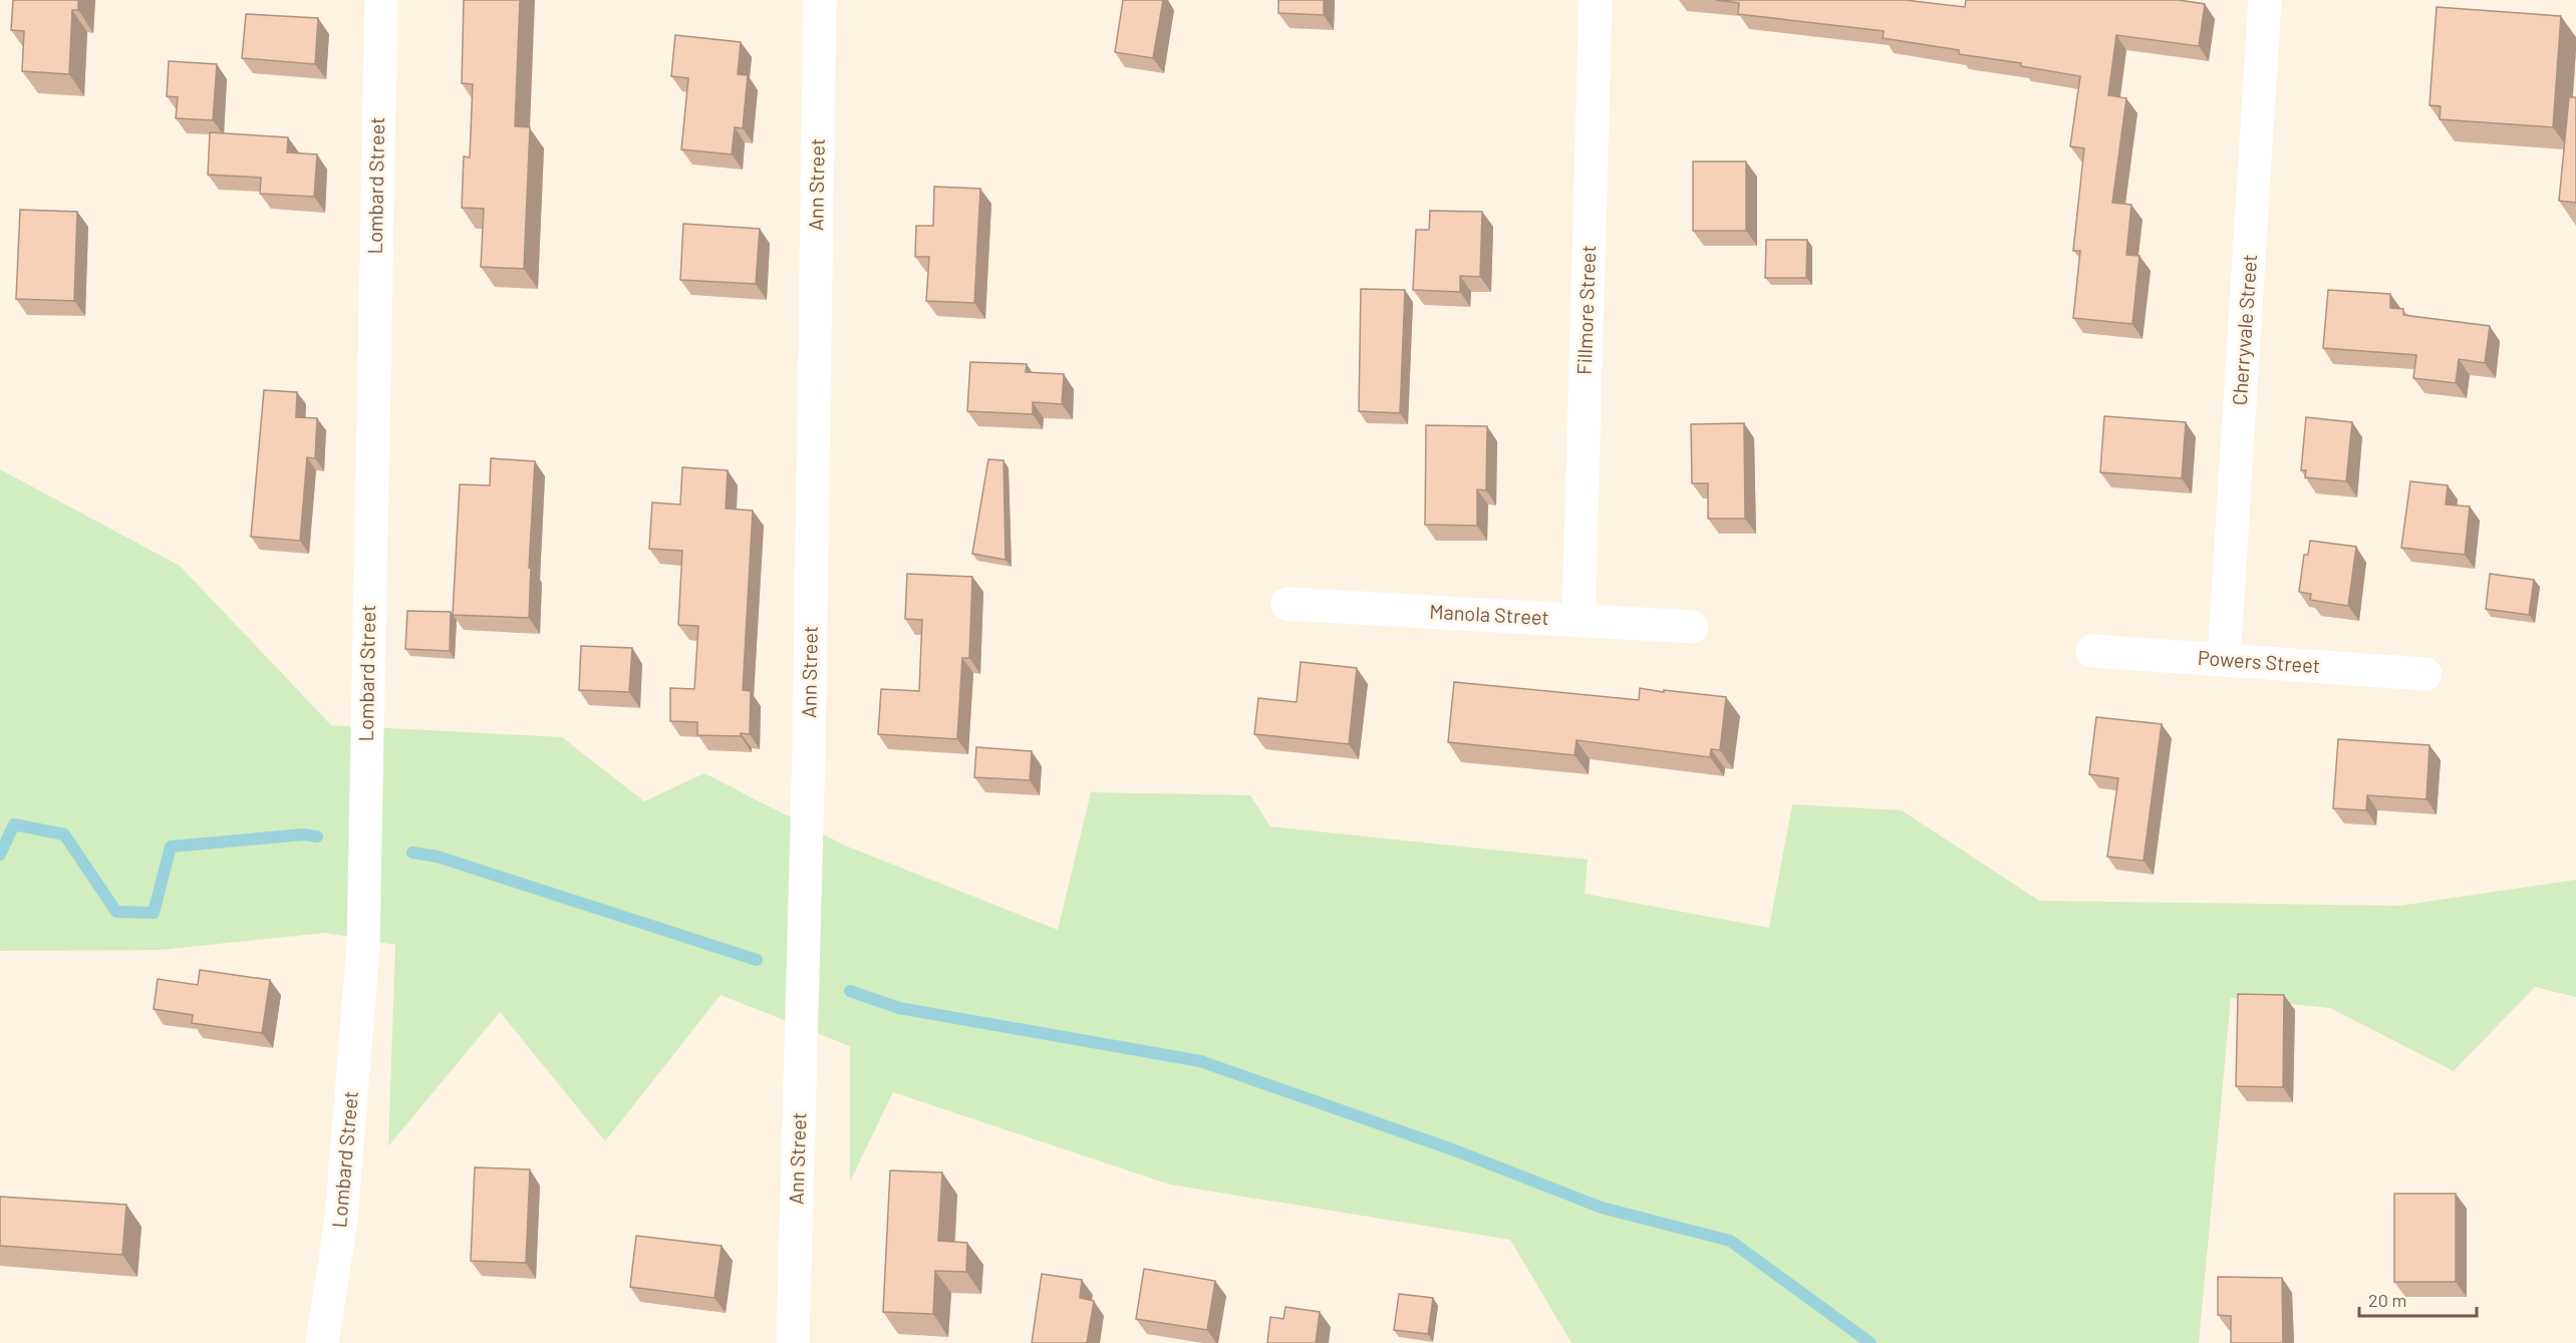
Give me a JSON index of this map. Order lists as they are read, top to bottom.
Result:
{
  "streets": {
    "street": [
      "Ann Street",
      "Lombard Street",
      "Fillmore Street",
      "Cherryvale Street",
      "Manola Street",
      "Powers Street"
    ]
  },
  "crossings": [
    ["Fillmore Street", "Manola Street"],
    ["Cherryvale Street", "Powers Street"]
  ],
  "scale_bar": "20 m"
}
